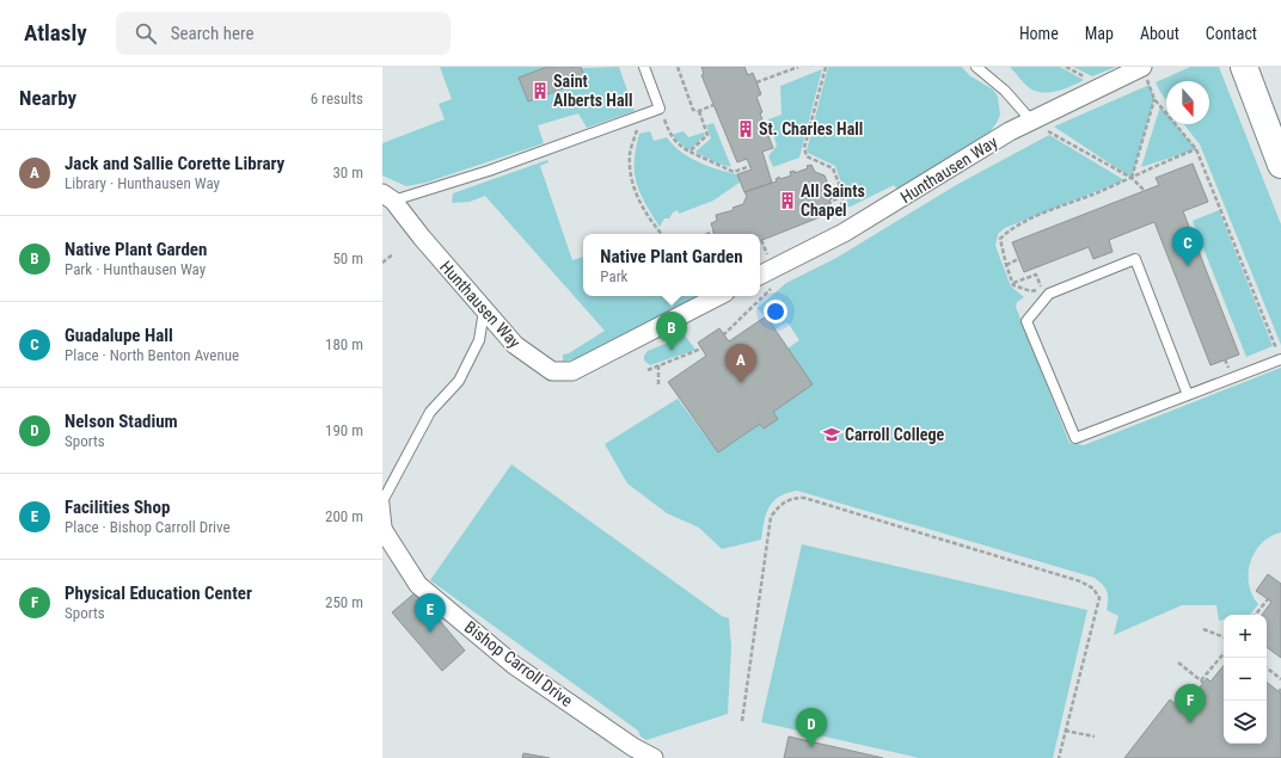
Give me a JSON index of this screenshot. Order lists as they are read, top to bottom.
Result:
{
  "streets": {
    "street": ["Hunthausen Way", "Bishop Carroll Drive"]
  },
  "places": {
    "building": ["Saint Alberts Hall", "St. Charles Hall", "All Saints Chapel"],
    "school or university": ["Carroll College"]
  },
  "north": "bottom",
  "page": {
    "header": "Atlasly",
    "search": "Search here",
    "nav": [
      "Home",
      "Map",
      "About",
      "Contact"
    ],
    "heading": ["Nearby", "6 results"],
    "list": [
      {
        "mark": "A",
        "name": "Jack and Sallie Corette Library",
        "note": "Library · Hunthausen Way",
        "value": "30 m"
      },
      {
        "mark": "B",
        "name": "Native Plant Garden",
        "note": "Park · Hunthausen Way",
        "value": "50 m"
      },
      {
        "mark": "C",
        "name": "Guadalupe Hall",
        "note": "Place · North Benton Avenue",
        "value": "180 m"
      },
      {
        "mark": "D",
        "name": "Nelson Stadium",
        "note": "Sports",
        "value": "190 m"
      },
      {
        "mark": "E",
        "name": "Facilities Shop",
        "note": "Place · Bishop Carroll Drive",
        "value": "200 m"
      },
      {
        "mark": "F",
        "name": "Physical Education Center",
        "note": "Sports",
        "value": "250 m"
      }
    ],
    "pins": [
      "C",
      "B",
      "A",
      "E",
      "F",
      "D"
    ],
    "popup": ["Native Plant Garden", "Park"],
    "map_buttons": ["+", "−"]
  }
}
